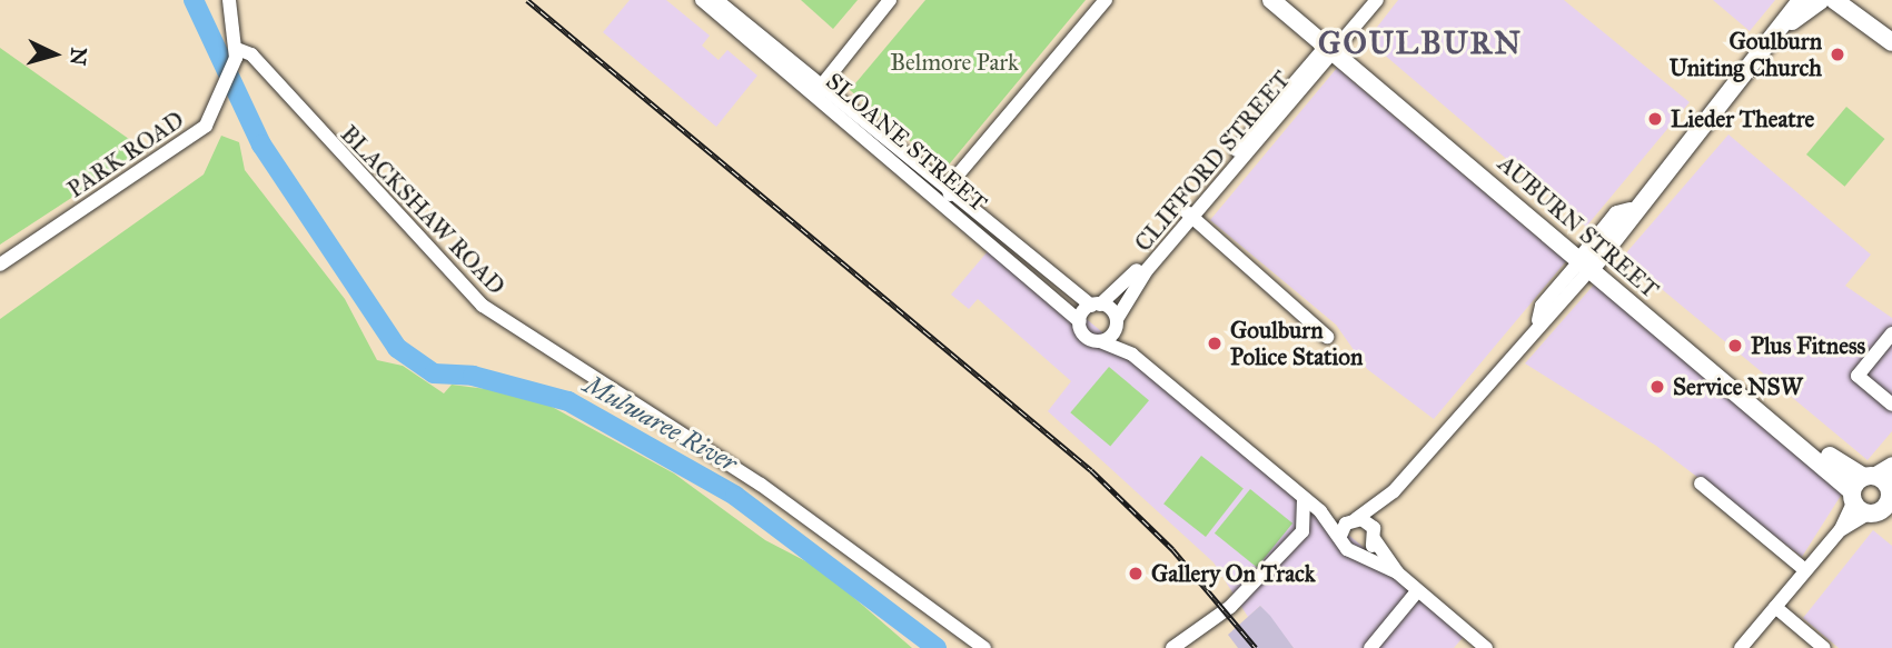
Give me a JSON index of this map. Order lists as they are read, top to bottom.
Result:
{
  "streets": {
    "main road": ["AUBURN STREET"],
    "street": [
      "SLOANE STREET",
      "PARK ROAD",
      "CLIFFORD STREET",
      "BLACKSHAW ROAD"
    ]
  },
  "crossings": [
    ["SLOANE STREET", "CLIFFORD STREET"],
    ["PARK ROAD", "BLACKSHAW ROAD"],
    ["CLIFFORD STREET", "AUBURN STREET"]
  ],
  "districts": ["GOULBURN"],
  "water": ["Mulwaree River"],
  "parks": ["Belmore Park"],
  "places": [
    "Goulburn Uniting Church",
    "Lieder Theatre",
    "Goulburn Police Station",
    "Plus Fitness",
    "Service NSW",
    "Gallery On Track"
  ],
  "north": "right"
}
